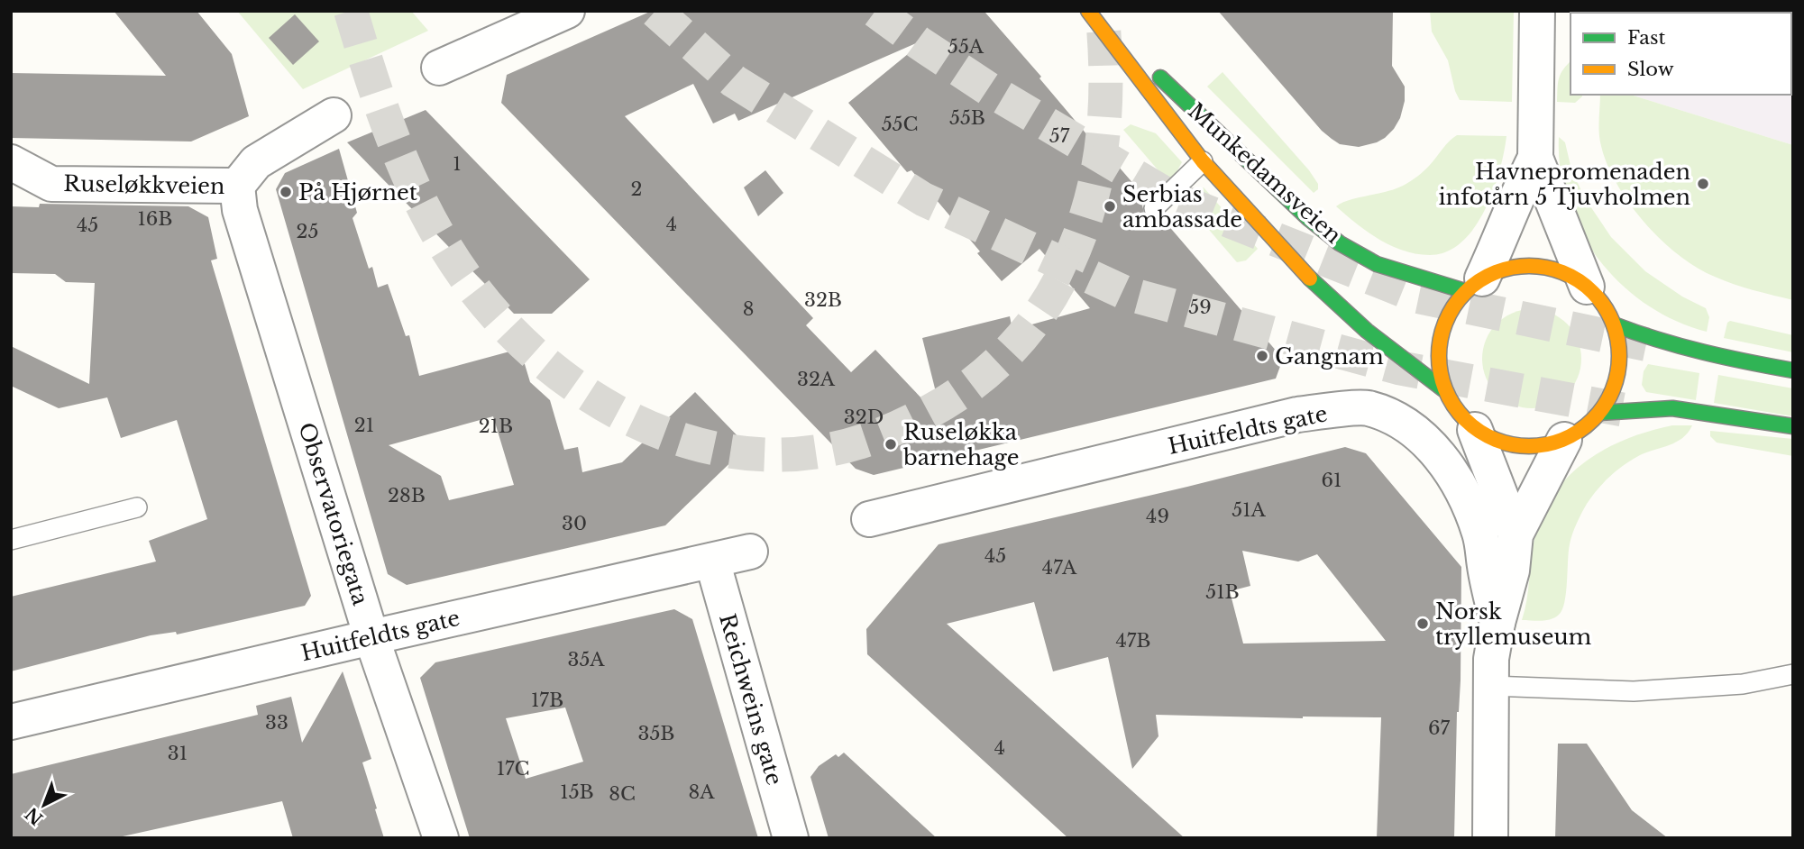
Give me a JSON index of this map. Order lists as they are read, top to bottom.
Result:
{
  "streets": {
    "highway": ["Munkedamsveien"],
    "street": [
      "Ruseløkkveien",
      "Huitfeldts gate",
      "Observatoriegata",
      "Reichweins gate"
    ]
  },
  "crossings": [
    ["Ruseløkkveien", "Observatoriegata"],
    ["Huitfeldts gate", "Observatoriegata"],
    ["Huitfeldts gate", "Reichweins gate"]
  ],
  "places": [
    "Havnepromenaden infotårn 5 Tjuvholmen",
    "På Hjørnet",
    "Serbias ambassade",
    "Gangnam",
    "Ruseløkka barnehage",
    "Norsk tryllemuseum"
  ],
  "house_numbers": [
    "55A",
    "55B",
    "55C",
    "57",
    "1",
    "2",
    "16B",
    "4",
    "45",
    "25",
    "32B",
    "59",
    "8",
    "32A",
    "32D",
    "21",
    "21B",
    "61",
    "28B",
    "51A",
    "49",
    "30",
    "45",
    "47A",
    "51B",
    "47B",
    "35A",
    "17B",
    "33",
    "67",
    "35B",
    "4",
    "31",
    "17C",
    "15B",
    "8A",
    "8C"
  ],
  "legend": ["Fast", "Slow"],
  "north": "bottom left"
}
